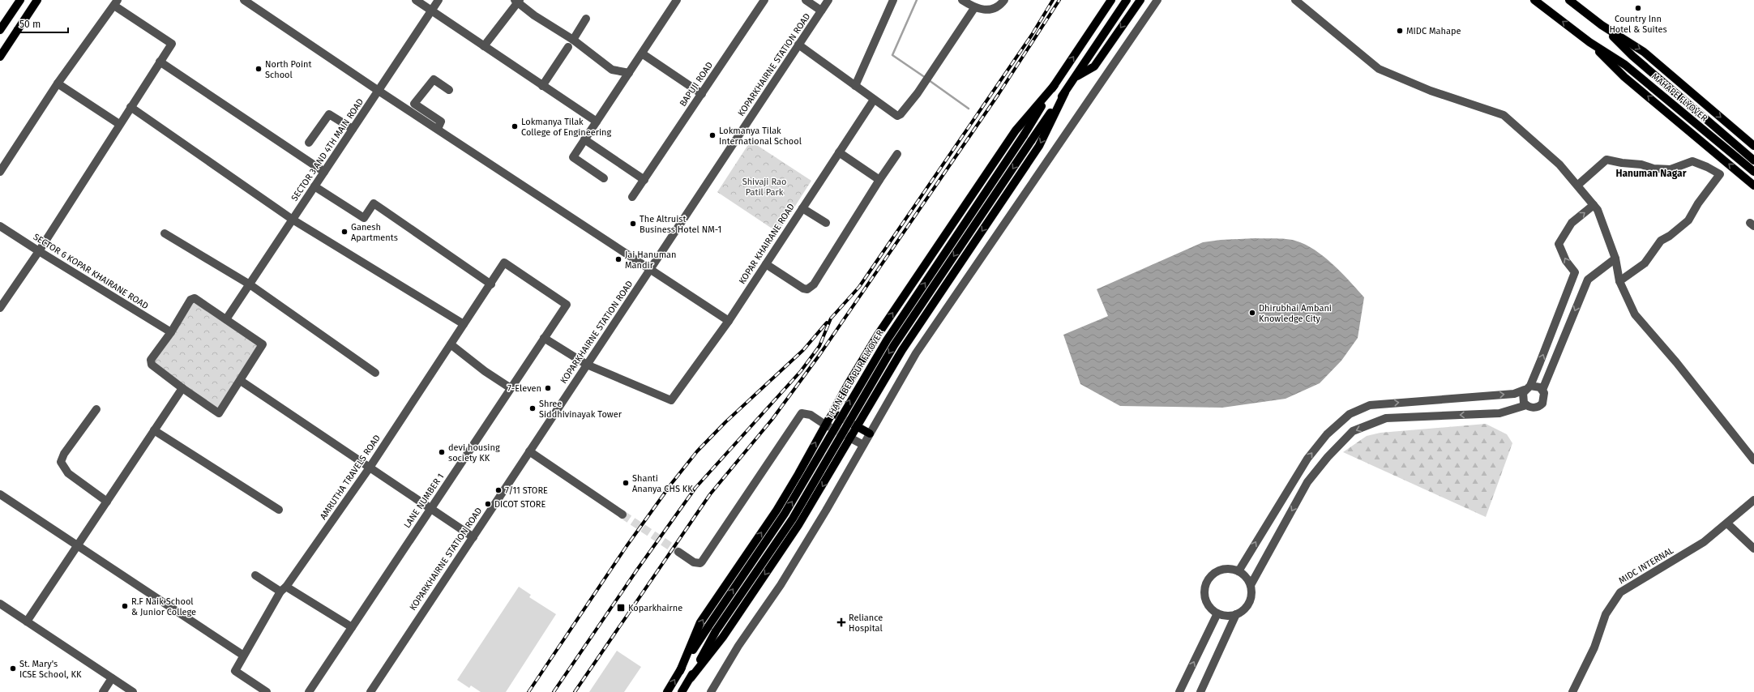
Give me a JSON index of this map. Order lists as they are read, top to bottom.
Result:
{
  "streets": {
    "main road": ["MAHAPE FLYOVER", "THANE BELAPUR FLYOVER"],
    "street": [
      "KOPARKHAIRNE STATION ROAD",
      "BAPUJI ROAD",
      "SECTOR 3 AND 4TH MAIN ROAD",
      "KOPAR KHAIRANE ROAD",
      "SECTOR 6 KOPAR KHAIRANE ROAD",
      "AMRUTHA TRAVELS ROAD",
      "LANE NUMBER 1",
      "MIDC INTERNAL"
    ]
  },
  "crossings": [
    ["KOPARKHAIRNE STATION ROAD", "KOPAR KHAIRANE ROAD"],
    ["AMRUTHA TRAVELS ROAD", "LANE NUMBER 1"]
  ],
  "districts": ["Hanuman Nagar"],
  "parks": ["Shivaji Rao Patil Park"],
  "places": {
    "other": [
      "Country Inn Hotel & Suites",
      "MIDC Mahape",
      "North Point School",
      "Lokmanya Tilak College of Engineering",
      "Lokmanya Tilak International School",
      "The Altruist Business Hotel NM-1",
      "Ganesh Apartments",
      "Jai Hanuman Mandir",
      "Dhirubhai Ambani Knowledge City",
      "7-Eleven",
      "Shree Siddhivinayak Tower",
      "devi housing society KK",
      "Shanti Ananya CHS KK",
      "7/11 STORE",
      "DICOT STORE",
      "R.F Naik School & Junior College",
      "St. Mary's ICSE School, KK"
    ],
    "transit": ["Koparkhairne"],
    "health": ["Reliance Hospital"]
  },
  "scale_bar": "50 m"
}
